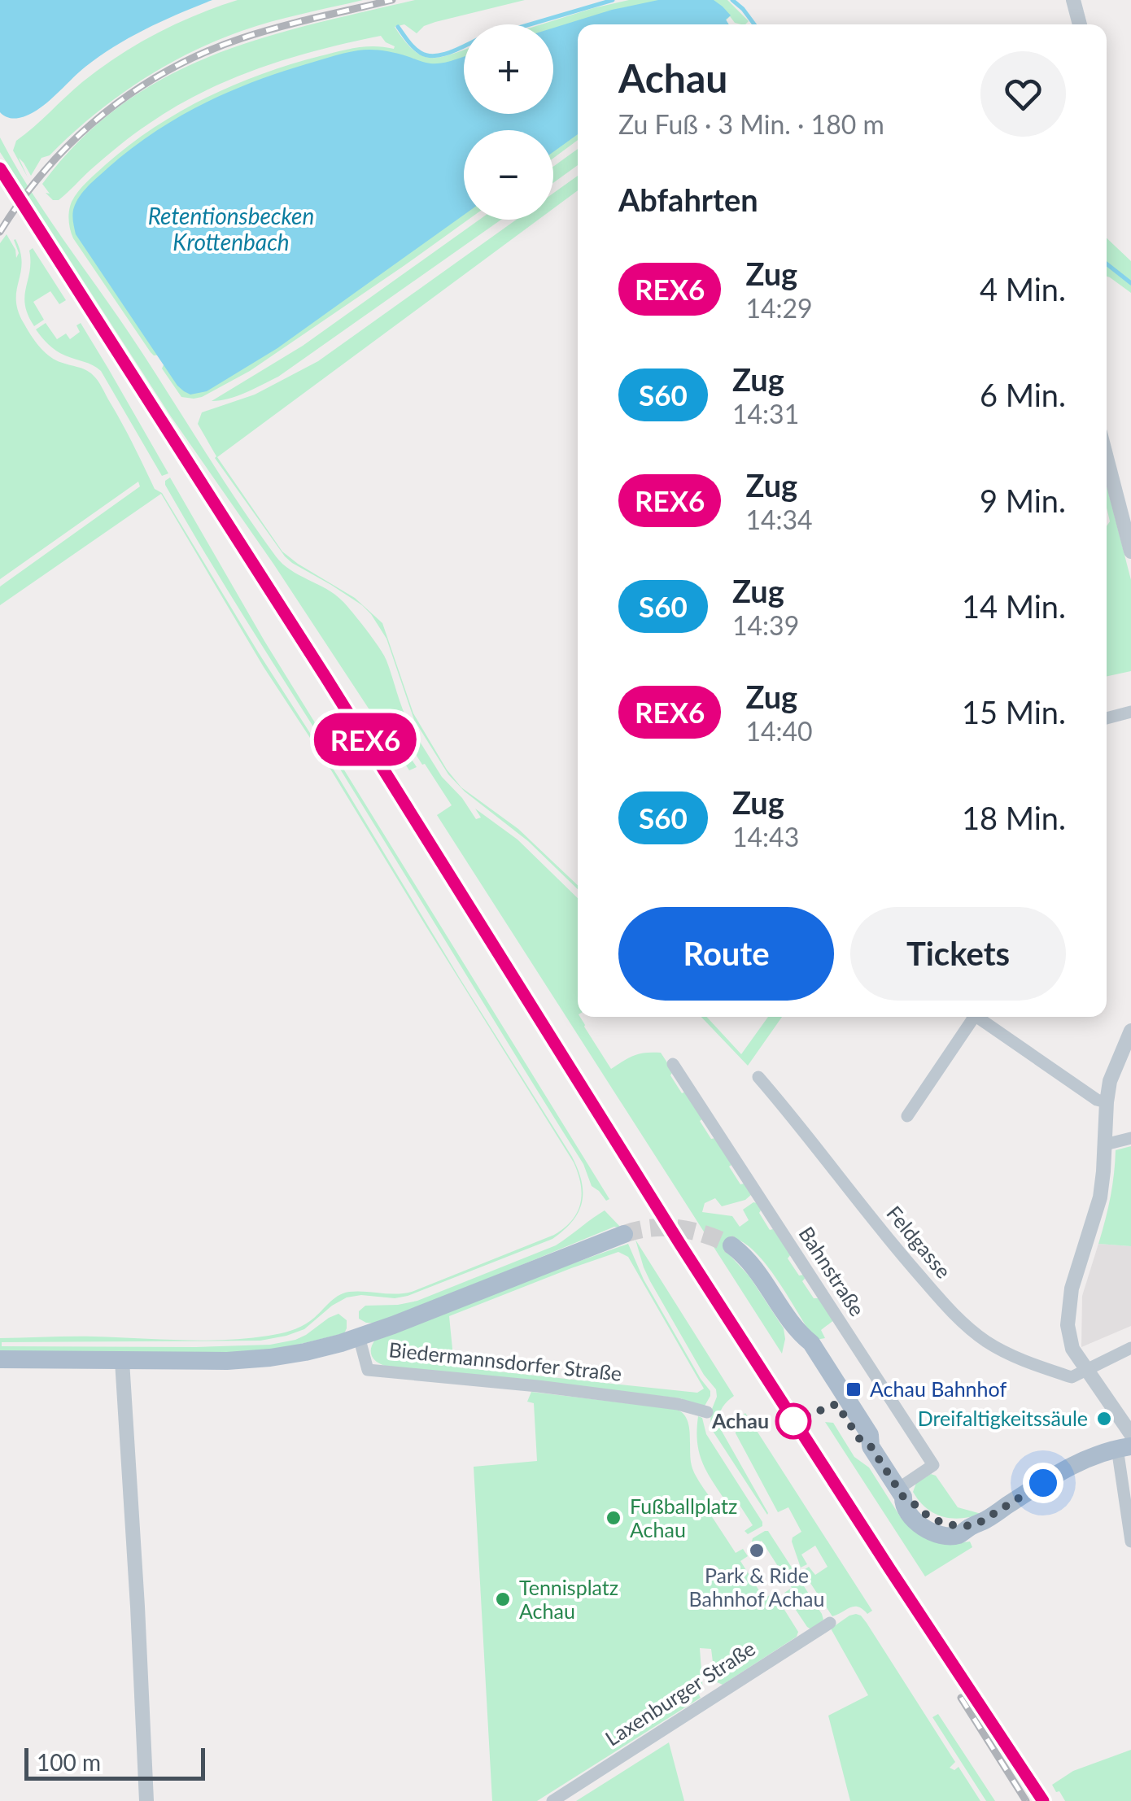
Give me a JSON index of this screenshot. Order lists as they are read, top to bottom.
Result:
{
  "streets": {
    "street": [
      "Feldgasse",
      "Bahnstraße",
      "Biedermannsdorfer Straße",
      "Laxenburger Straße"
    ]
  },
  "water": ["Retentionsbecken Krottenbach"],
  "places": {
    "transit": ["Achau Bahnhof"],
    "other": [
      "Dreifaltigkeitssäule",
      "Achau",
      "Fußballplatz Achau",
      "Park & Ride Bahnhof Achau",
      "Tennisplatz Achau"
    ]
  },
  "scale_bar": "100 m",
  "page": {
    "on_map": "REX6",
    "map_buttons": ["+", "−"],
    "heading": [
      ["Achau", "Zu Fuß · 3 Min. · 180 m"],
      "Abfahrten"
    ],
    "list": [
      {
        "mark": "REX6",
        "name": "Zug",
        "note": "14:29",
        "value": "4 Min."
      },
      {
        "mark": "S60",
        "name": "Zug",
        "note": "14:31",
        "value": "6 Min."
      },
      {
        "mark": "REX6",
        "name": "Zug",
        "note": "14:34",
        "value": "9 Min."
      },
      {
        "mark": "S60",
        "name": "Zug",
        "note": "14:39",
        "value": "14 Min."
      },
      {
        "mark": "REX6",
        "name": "Zug",
        "note": "14:40",
        "value": "15 Min."
      },
      {
        "mark": "S60",
        "name": "Zug",
        "note": "14:43",
        "value": "18 Min."
      }
    ],
    "buttons": ["Route", "Tickets"],
    "scale": "100 m"
  }
}
